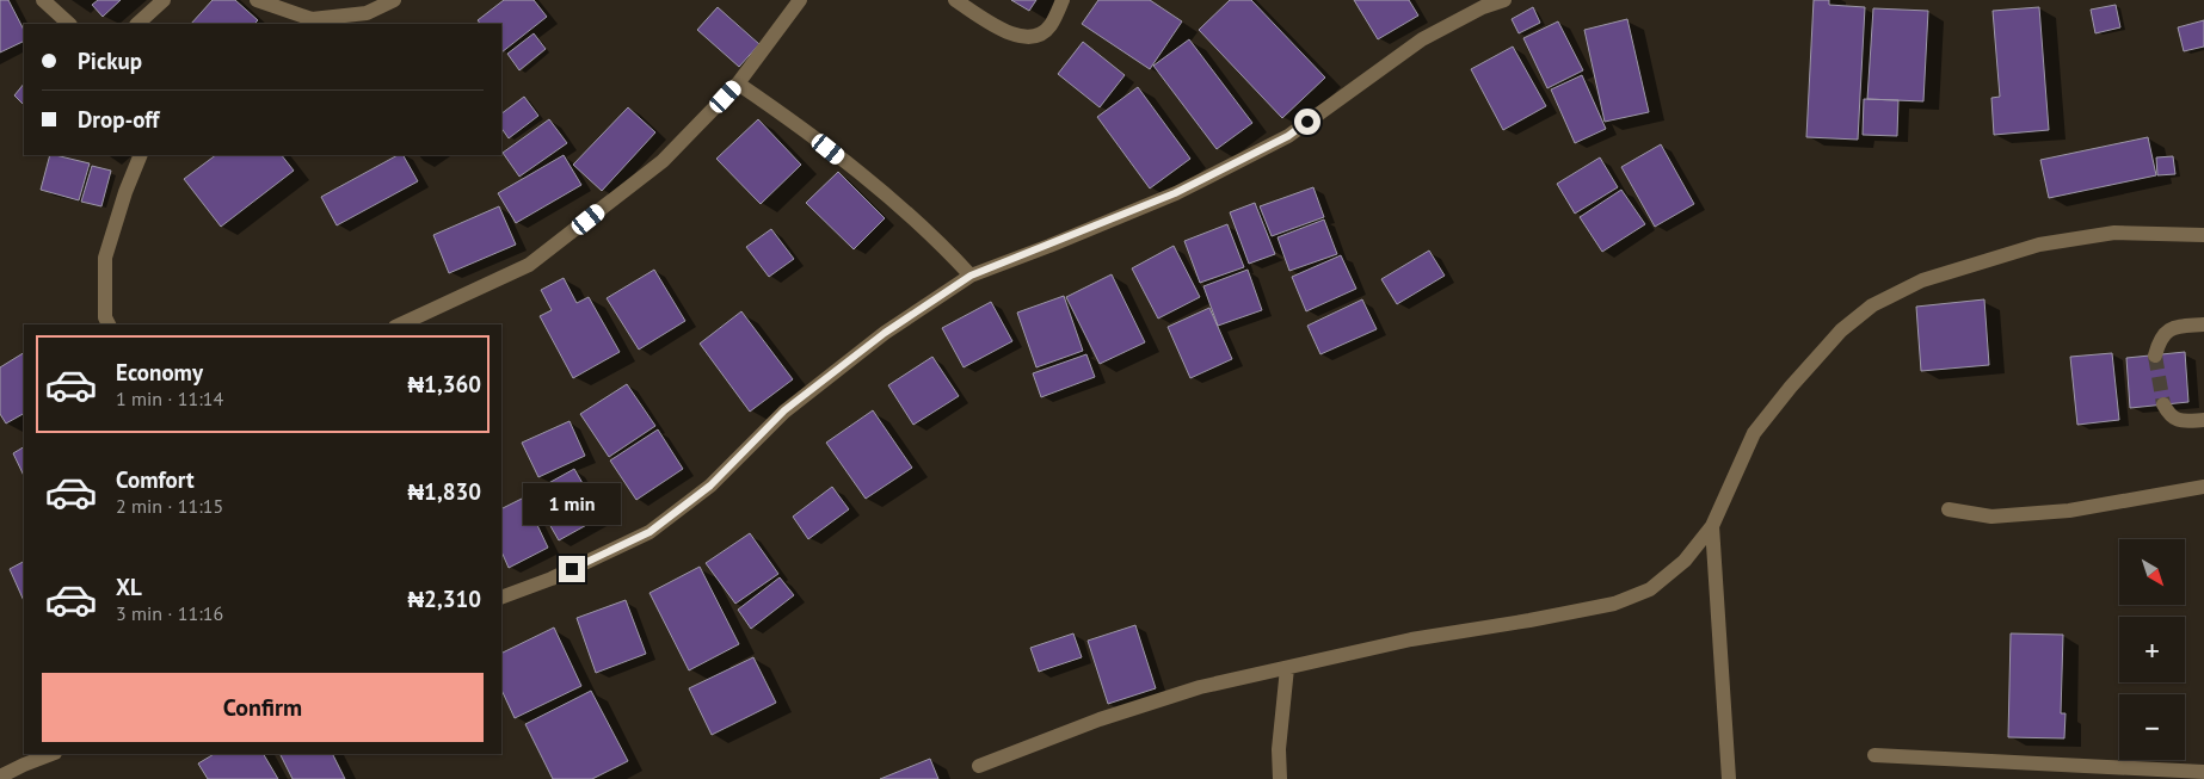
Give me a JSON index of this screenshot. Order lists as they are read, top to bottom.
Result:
{
  "north": "bottom right",
  "page": {
    "banner": ["Pickup", "Drop-off"],
    "list": [
      {
        "name": "Economy",
        "note": "1 min · 11:14",
        "value": "₦1,360"
      },
      {
        "name": "Comfort",
        "note": "2 min · 11:15",
        "value": "₦1,830"
      },
      {
        "name": "XL",
        "note": "3 min · 11:16",
        "value": "₦2,310"
      }
    ],
    "bubble": "1 min",
    "map_buttons": ["+", "−"],
    "buttons": "Confirm"
  }
}
